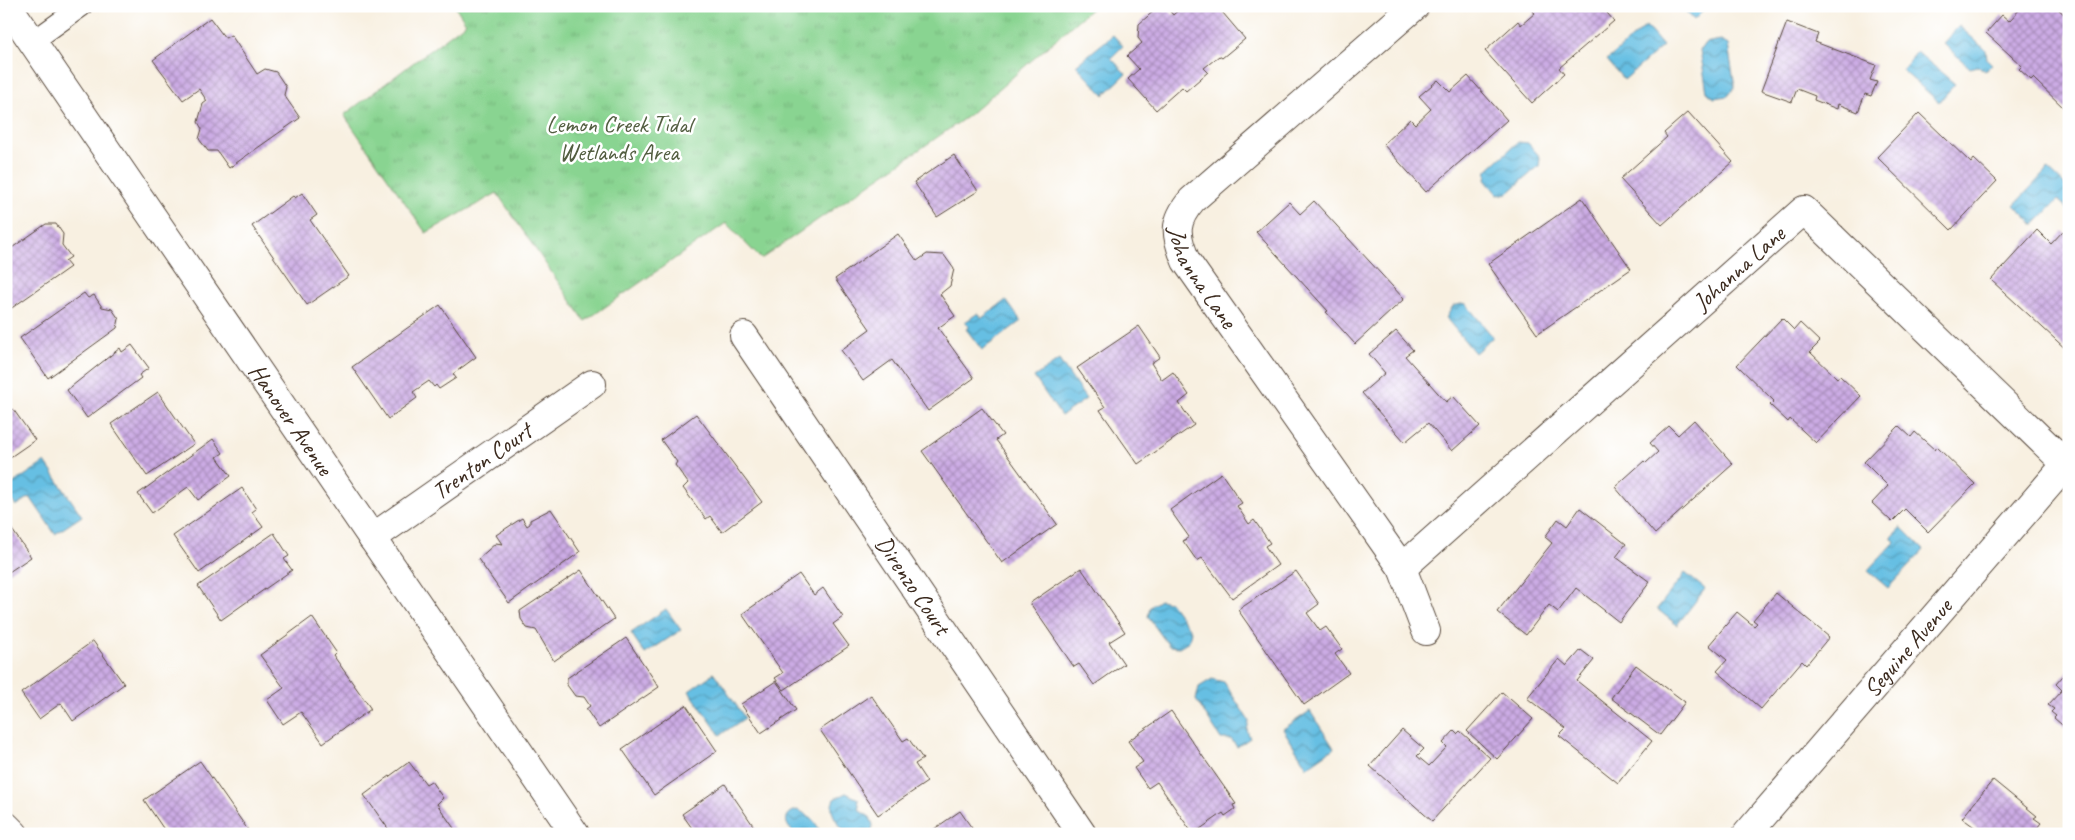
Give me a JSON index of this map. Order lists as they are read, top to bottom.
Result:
{
  "streets": {
    "street": [
      "Johanna Lane",
      "Hanover Avenue",
      "Trenton Court",
      "Direnzo Court",
      "Seguine Avenue"
    ]
  },
  "crossings": [
    ["Johanna Lane", "Seguine Avenue"],
    ["Hanover Avenue", "Trenton Court"]
  ],
  "parks": ["Lemon Creek Tidal Wetlands Area"]
}
